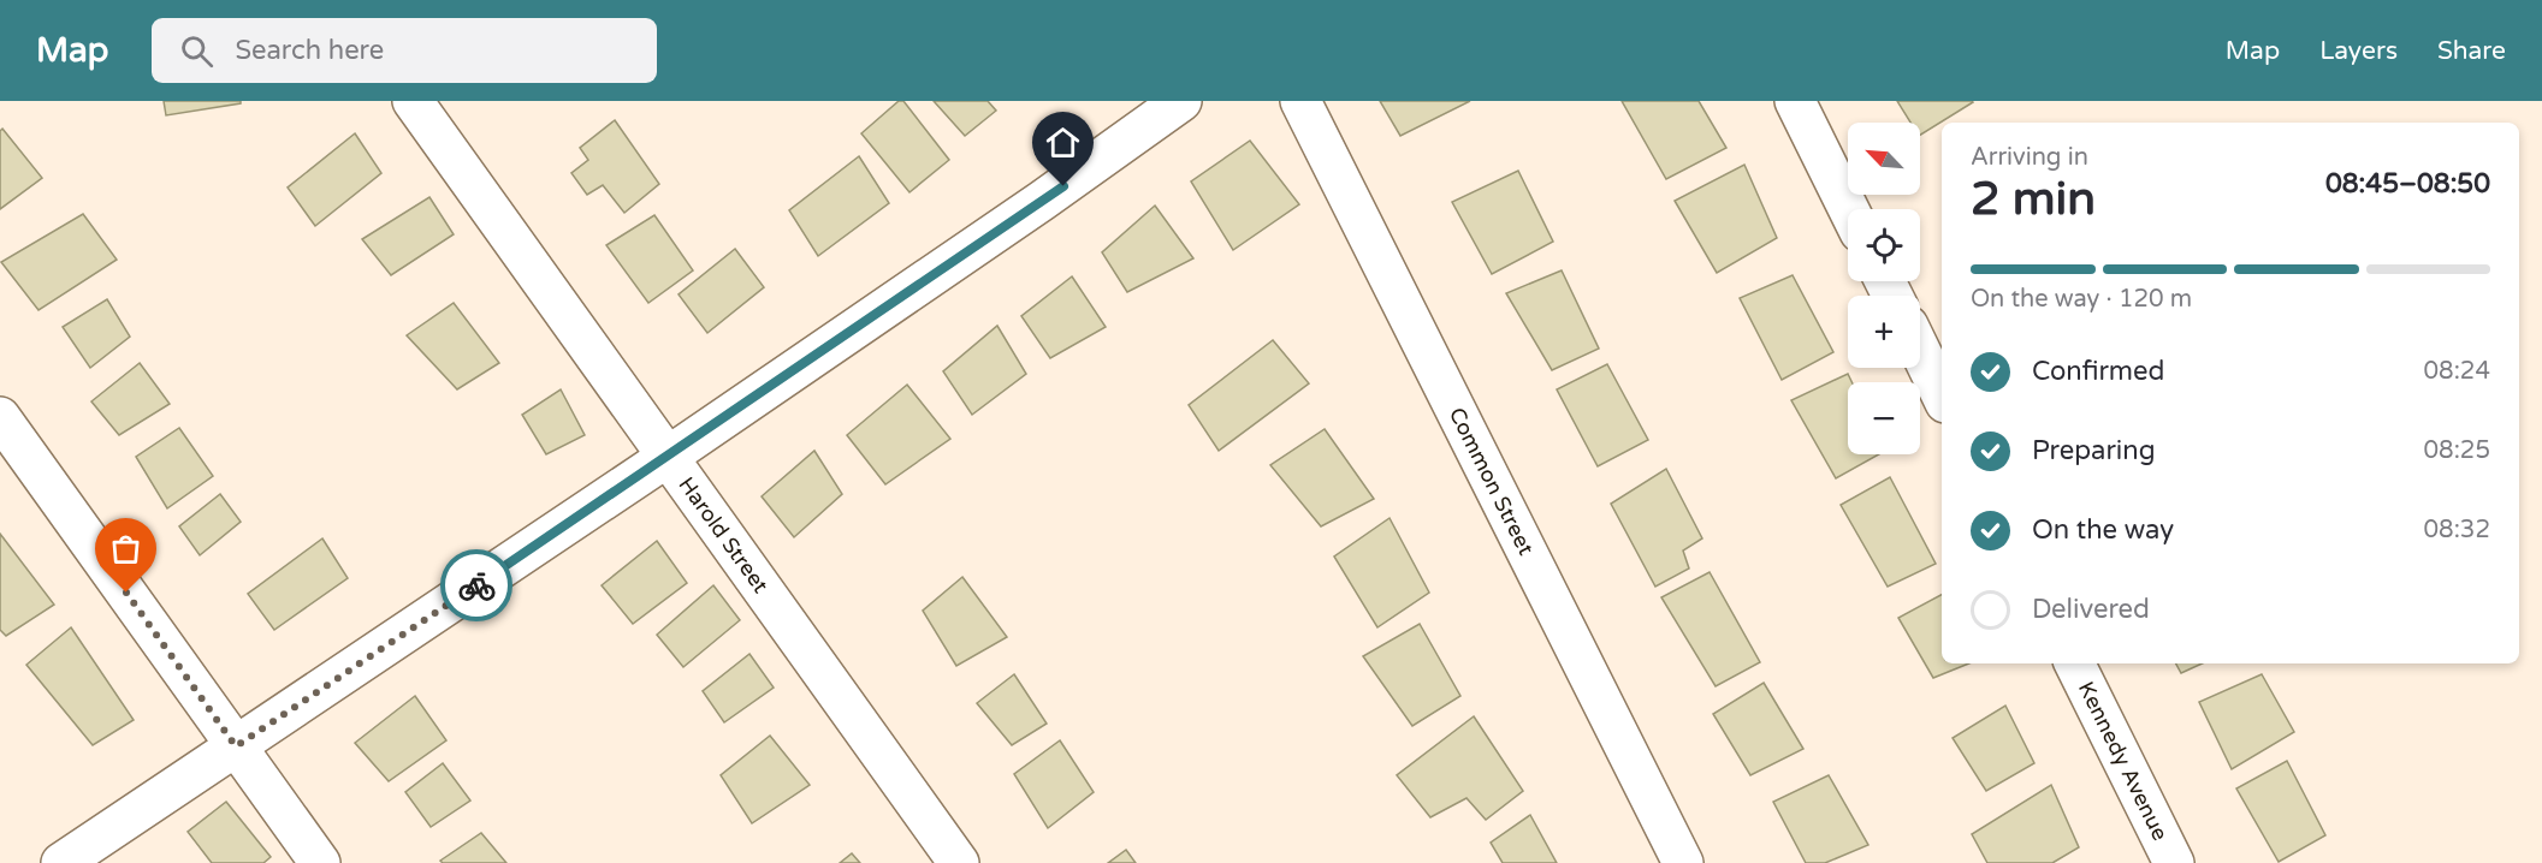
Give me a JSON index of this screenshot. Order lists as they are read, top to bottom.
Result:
{
  "streets": {
    "street": ["Common Street", "Harold Street", "Kennedy Avenue"]
  },
  "north": "top left",
  "page": {
    "header": "Map",
    "search": "Search here",
    "nav": ["Map", "Layers", "Share"],
    "map_buttons": ["+", "−"],
    "heading": ["2 min", "Arriving in", "08:45–08:50"],
    "bar": "On the way · 120 m",
    "list": [
      ["Confirmed", "08:24"],
      ["Preparing", "08:25"],
      ["On the way", "08:32"],
      "Delivered"
    ]
  }
}
